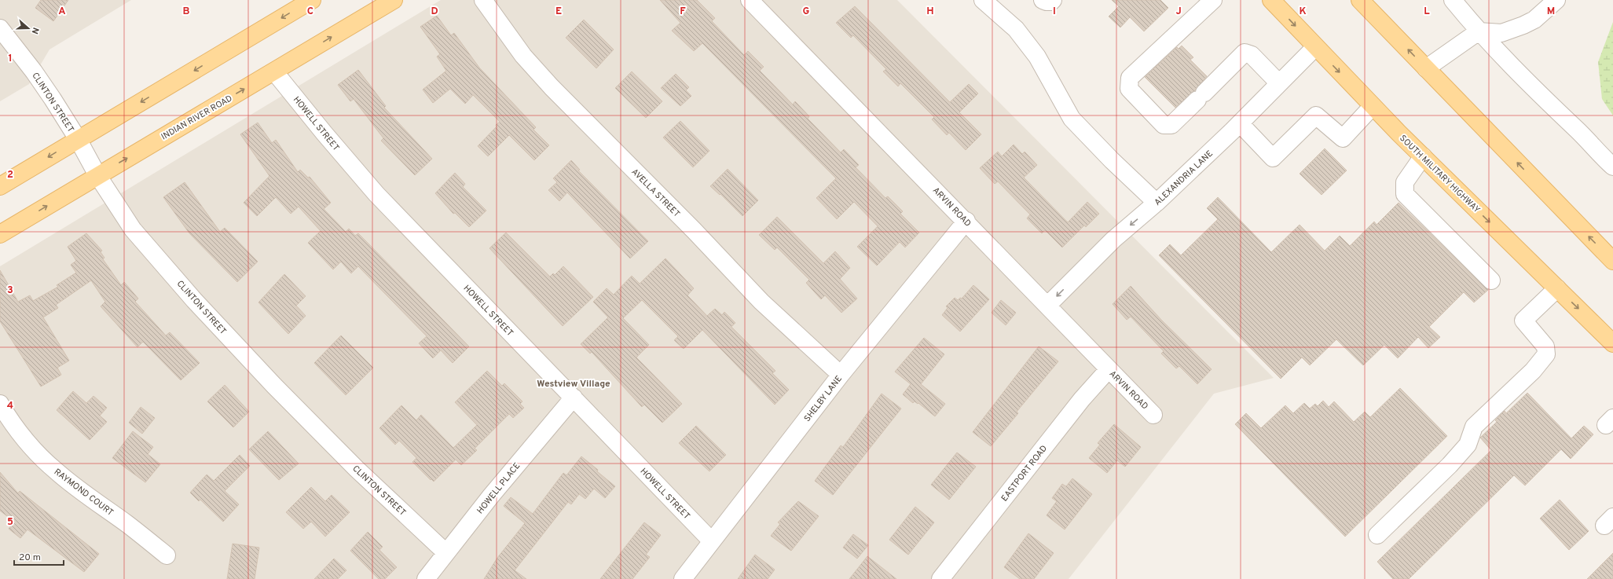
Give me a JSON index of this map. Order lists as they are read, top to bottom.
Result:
{
  "streets": {
    "main road": ["INDIAN RIVER ROAD", "SOUTH MILITARY HIGHWAY"],
    "street": [
      "CLINTON STREET",
      "HOWELL STREET",
      "ALEXANDRIA LANE",
      "AVELLA STREET",
      "ARVIN ROAD",
      "SHELBY LANE",
      "EASTPORT ROAD",
      "HOWELL PLACE",
      "RAYMOND COURT"
    ]
  },
  "crossings": [
    ["CLINTON STREET", "INDIAN RIVER ROAD"],
    ["CLINTON STREET", "HOWELL PLACE"],
    ["INDIAN RIVER ROAD", "HOWELL STREET"],
    ["HOWELL STREET", "SHELBY LANE"],
    ["HOWELL STREET", "HOWELL PLACE"],
    ["SOUTH MILITARY HIGHWAY", "ALEXANDRIA LANE"],
    ["ALEXANDRIA LANE", "ARVIN ROAD"],
    ["AVELLA STREET", "SHELBY LANE"],
    ["ARVIN ROAD", "SHELBY LANE"],
    ["ARVIN ROAD", "EASTPORT ROAD"]
  ],
  "one_way": ["ALEXANDRIA LANE"],
  "districts": ["Westview Village"],
  "scale_bar": "20 m",
  "north": "right",
  "grid": {
    "columns": [
      "A",
      "B",
      "C",
      "D",
      "E",
      "F",
      "G",
      "H",
      "I",
      "J",
      "K",
      "L",
      "M"
    ],
    "rows": [
      "1",
      "2",
      "3",
      "4",
      "5"
    ]
  }
}
